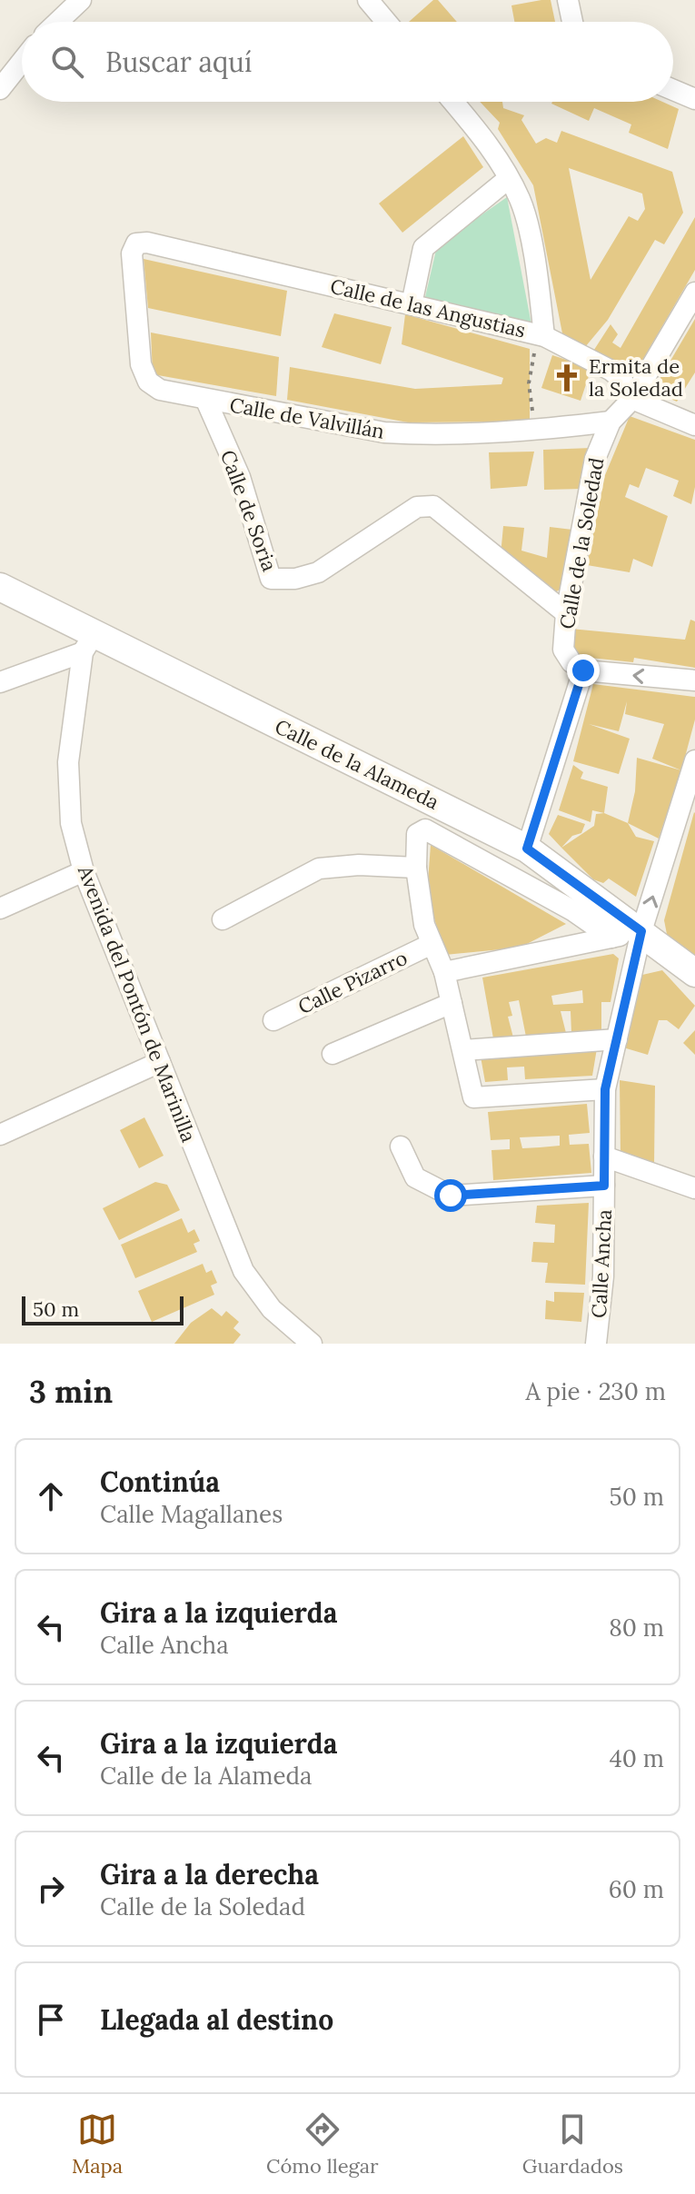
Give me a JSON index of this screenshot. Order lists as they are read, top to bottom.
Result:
{
  "streets": {
    "street": [
      "Calle de las Angustias",
      "Calle de Valvillán",
      "Calle de Soria",
      "Calle de la Soledad",
      "Calle de la Alameda",
      "Calle Pizarro",
      "Avenida del Pontón de Marinilla",
      "Calle Ancha"
    ]
  },
  "crossings": [
    ["Calle de las Angustias", "Calle de Valvillán"],
    ["Calle de las Angustias", "Calle de la Soledad"],
    ["Calle de Valvillán", "Calle de Soria"],
    ["Calle de Valvillán", "Calle de la Soledad"],
    ["Calle de Soria", "Calle de la Soledad"],
    ["Calle de la Alameda", "Avenida del Pontón de Marinilla"],
    ["Calle de la Alameda", "Calle Ancha"]
  ],
  "places": {
    "church": ["Ermita de la Soledad"]
  },
  "scale_bar": "50 m",
  "page": {
    "search": "Buscar aquí",
    "scale": "50 m",
    "heading": ["3 min", "A pie · 230 m"],
    "list": [
      ["Continúa", "Calle Magallanes", "50 m"],
      ["Gira a la izquierda", "Calle Ancha", "80 m"],
      ["Gira a la izquierda", "Calle de la Alameda", "40 m"],
      ["Gira a la derecha", "Calle de la Soledad", "60 m"],
      "Llegada al destino"
    ],
    "nav": ["Mapa", "Cómo llegar", "Guardados"]
  }
}
